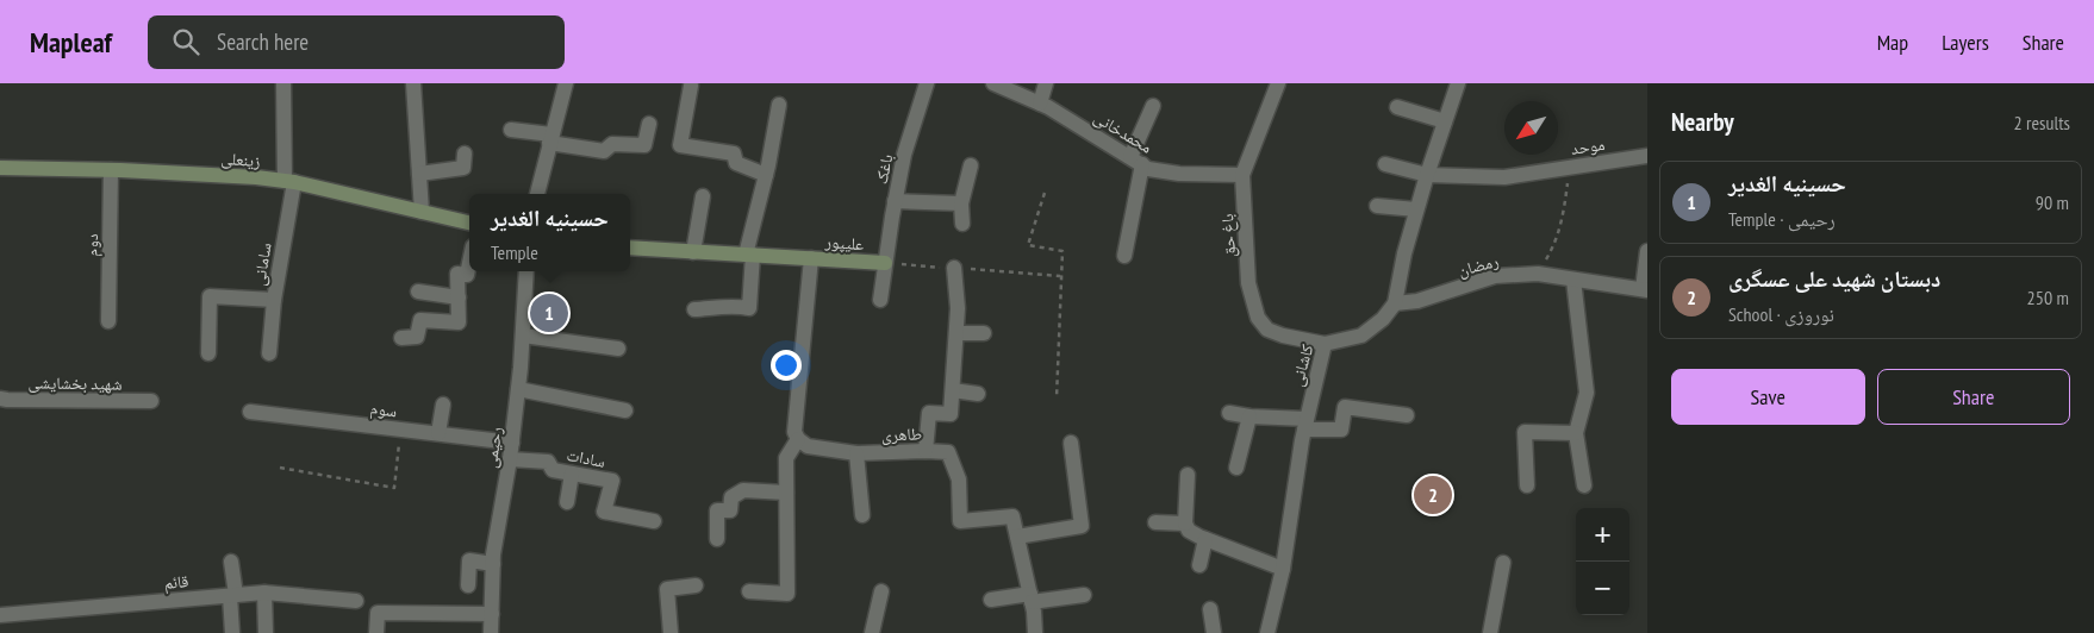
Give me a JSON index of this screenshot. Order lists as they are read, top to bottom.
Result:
{
  "streets": {
    "street": [
      "محمدخانی",
      "موحد",
      "زینعلی",
      "باغک",
      "باغ حق",
      "علیپور",
      "دوم",
      "سامانی",
      "رمضان",
      "کاشانی",
      "شهید بخشایشی",
      "سوم",
      "طاهری",
      "رحیمی",
      "سادات",
      "قائم"
    ]
  },
  "crossings": [
    ["محمدخانی", "باغ حق"],
    ["زینعلی", "دوم"],
    ["زینعلی", "سامانی"],
    ["باغک", "علیپور"],
    ["باغ حق", "کاشانی"],
    ["رمضان", "کاشانی"],
    ["سوم", "رحیمی"],
    ["رحیمی", "سادات"]
  ],
  "north": "bottom left",
  "page": {
    "header": "Mapleaf",
    "search": "Search here",
    "nav": ["Map", "Layers", "Share"],
    "heading": ["Nearby", "2 results"],
    "list": [
      {
        "mark": "1",
        "name": "حسینیه الغدیر",
        "note": "Temple · رحیمی",
        "value": "90 m"
      },
      {
        "mark": "2",
        "name": "دبستان شهید علی عسگری",
        "note": "School · نوروزی",
        "value": "250 m"
      }
    ],
    "popup": ["حسینیه الغدیر", "Temple"],
    "pins": ["1", "2"],
    "buttons": ["Save", "Share"],
    "map_buttons": ["+", "−"]
  }
}
